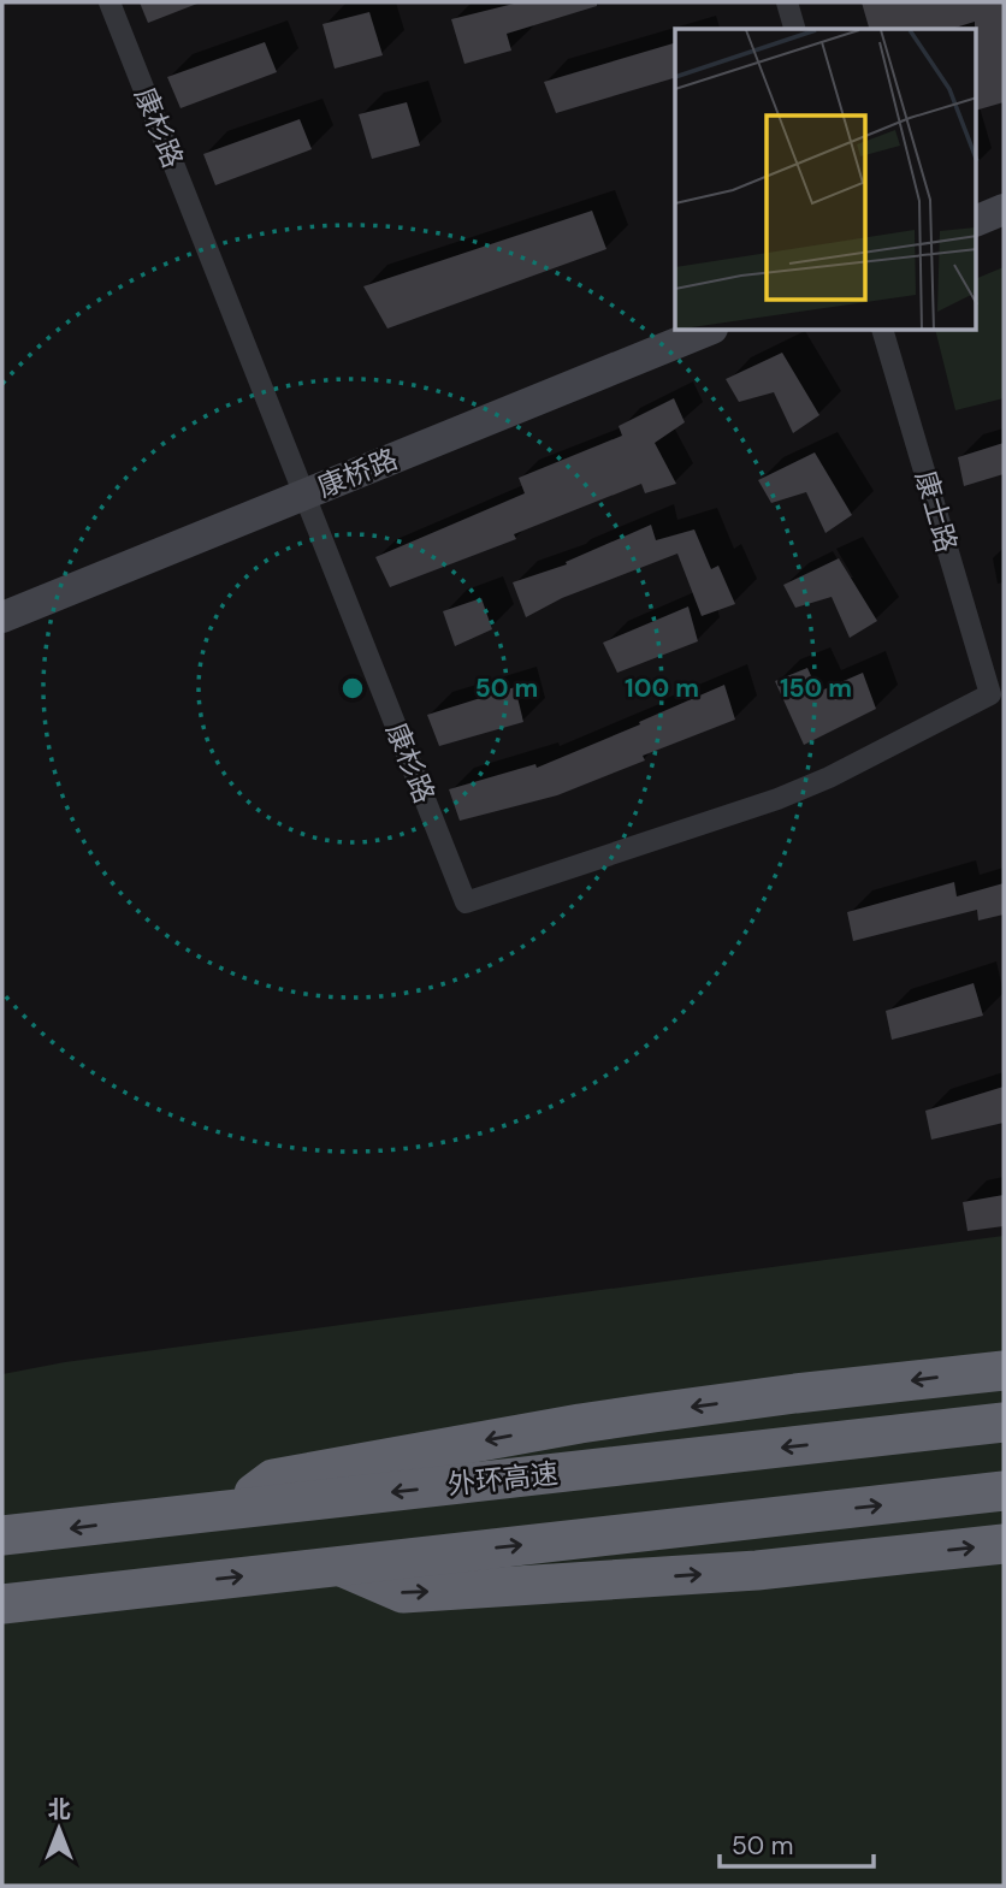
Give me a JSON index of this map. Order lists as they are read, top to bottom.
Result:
{
  "streets": {
    "highway": ["外环高速"],
    "main road": ["康桥路"],
    "street": ["康杉路", "康士路"]
  },
  "crossings": [
    ["康杉路", "康桥路"],
    ["康杉路", "康士路"]
  ],
  "scale_bar": "50 m",
  "north": "top",
  "rings": ["50 m", "100 m", "150 m"]
}
